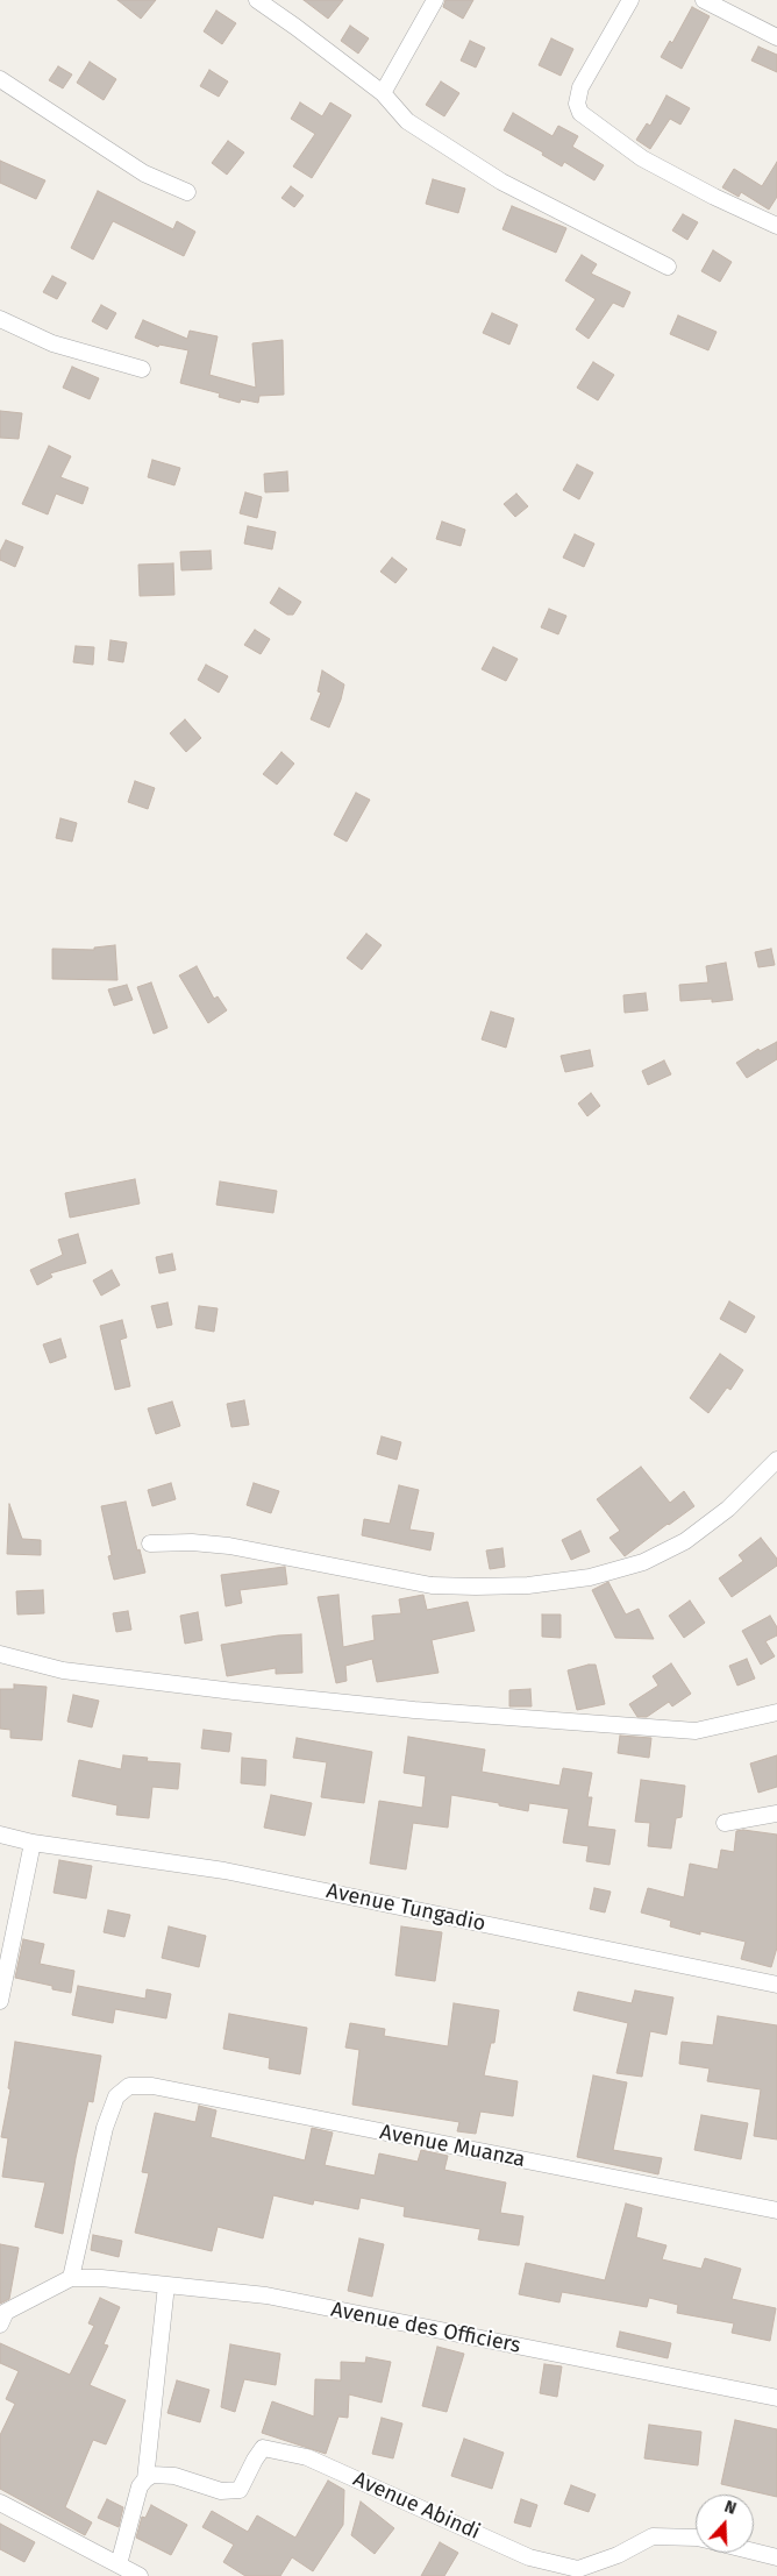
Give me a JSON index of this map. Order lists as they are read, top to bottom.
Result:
{
  "streets": {
    "street": [
      "Avenue Tungadio",
      "Avenue Muanza",
      "Avenue des Officiers",
      "Avenue Abindi"
    ]
  },
  "crossings": [
    ["Avenue Muanza", "Avenue des Officiers"]
  ],
  "north": "top"
}
